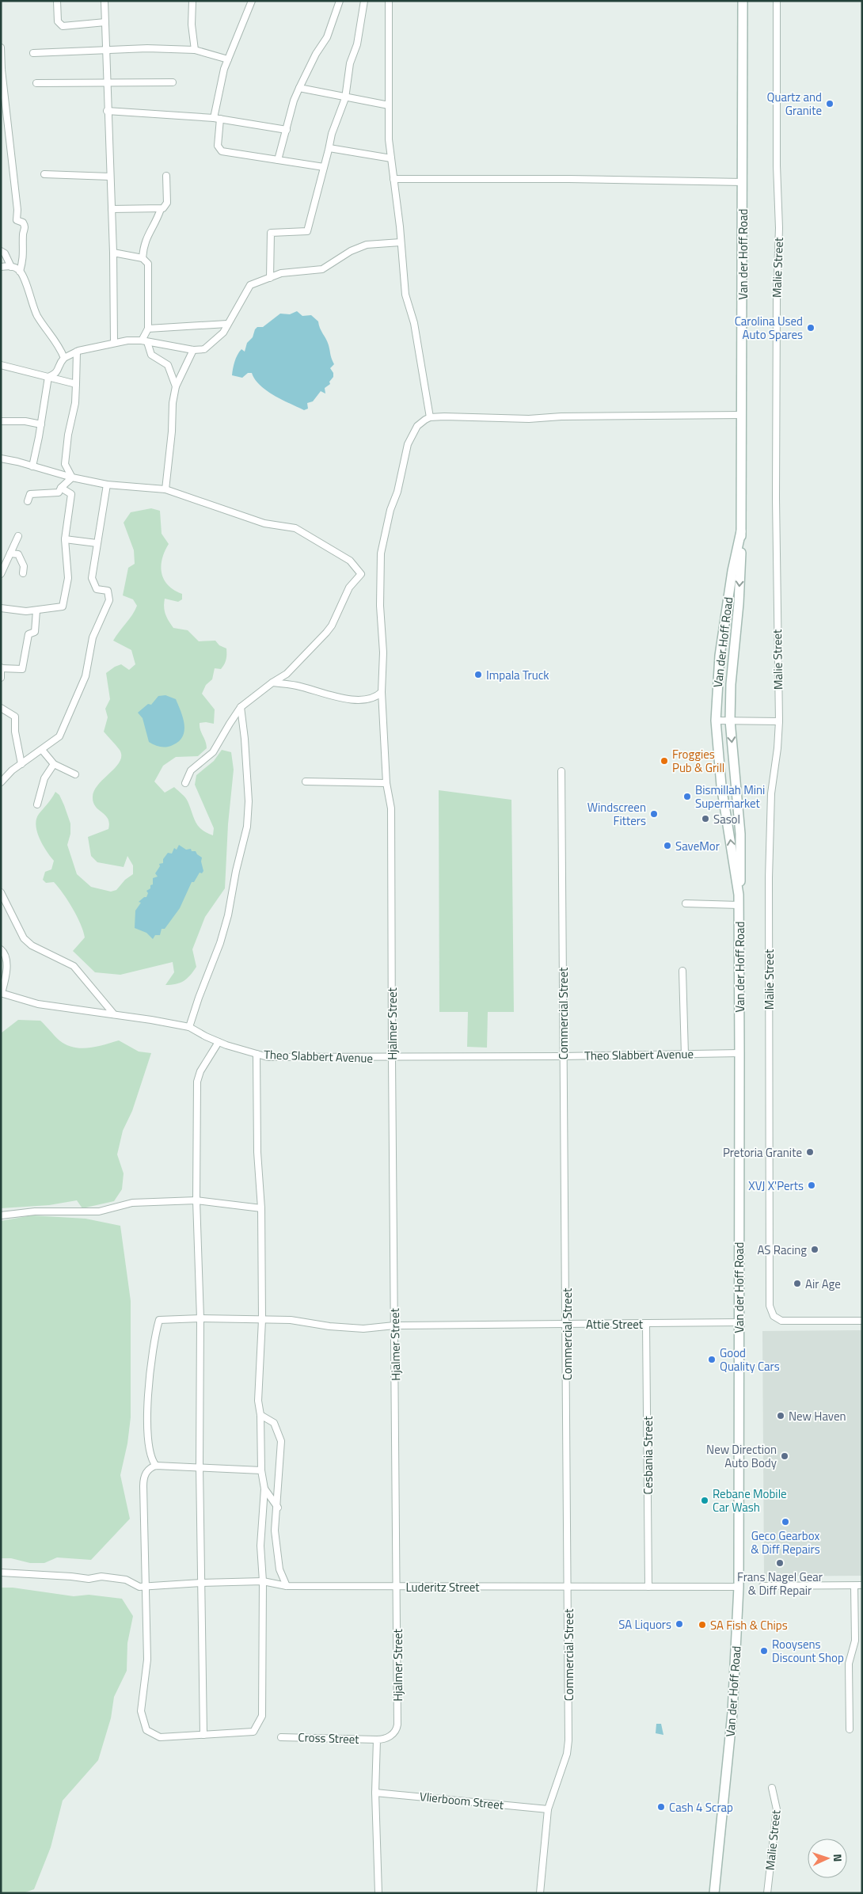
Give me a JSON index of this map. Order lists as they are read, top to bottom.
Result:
{
  "streets": {
    "main road": ["Van der Hoff Road"],
    "street": [
      "Malie Street",
      "Commercial Street",
      "Hjalmer Street",
      "Theo Slabbert Avenue",
      "Attie Street",
      "Cesbania Street",
      "Luderitz Street",
      "Cross Street",
      "Vlierboom Street"
    ]
  },
  "crossings": [
    ["Van der Hoff Road", "Theo Slabbert Avenue"],
    ["Van der Hoff Road", "Attie Street"],
    ["Van der Hoff Road", "Luderitz Street"],
    ["Commercial Street", "Theo Slabbert Avenue"],
    ["Commercial Street", "Attie Street"],
    ["Commercial Street", "Luderitz Street"],
    ["Commercial Street", "Vlierboom Street"],
    ["Hjalmer Street", "Theo Slabbert Avenue"],
    ["Hjalmer Street", "Attie Street"],
    ["Hjalmer Street", "Luderitz Street"],
    ["Hjalmer Street", "Cross Street"],
    ["Attie Street", "Cesbania Street"],
    ["Cesbania Street", "Luderitz Street"]
  ],
  "places": [
    "Quartz and Granite",
    "Carolina Used Auto Spares",
    "Impala Truck",
    "Froggies Pub & Grill",
    "Bismillah Mini Supermarket",
    "Windscreen Fitters",
    "Sasol",
    "SaveMor",
    "Pretoria Granite",
    "XVJ X'Perts",
    "AS Racing",
    "Air Age",
    "Good Quality Cars",
    "New Haven",
    "New Direction Auto Body",
    "Rebane Mobile Car Wash",
    "Geco Gearbox & Diff Repairs",
    "Frans Nagel Gear & Diff Repair",
    "SA Liquors",
    "SA Fish & Chips",
    "Rooysens Discount Shop",
    "Cash 4 Scrap"
  ],
  "north": "right"
}
